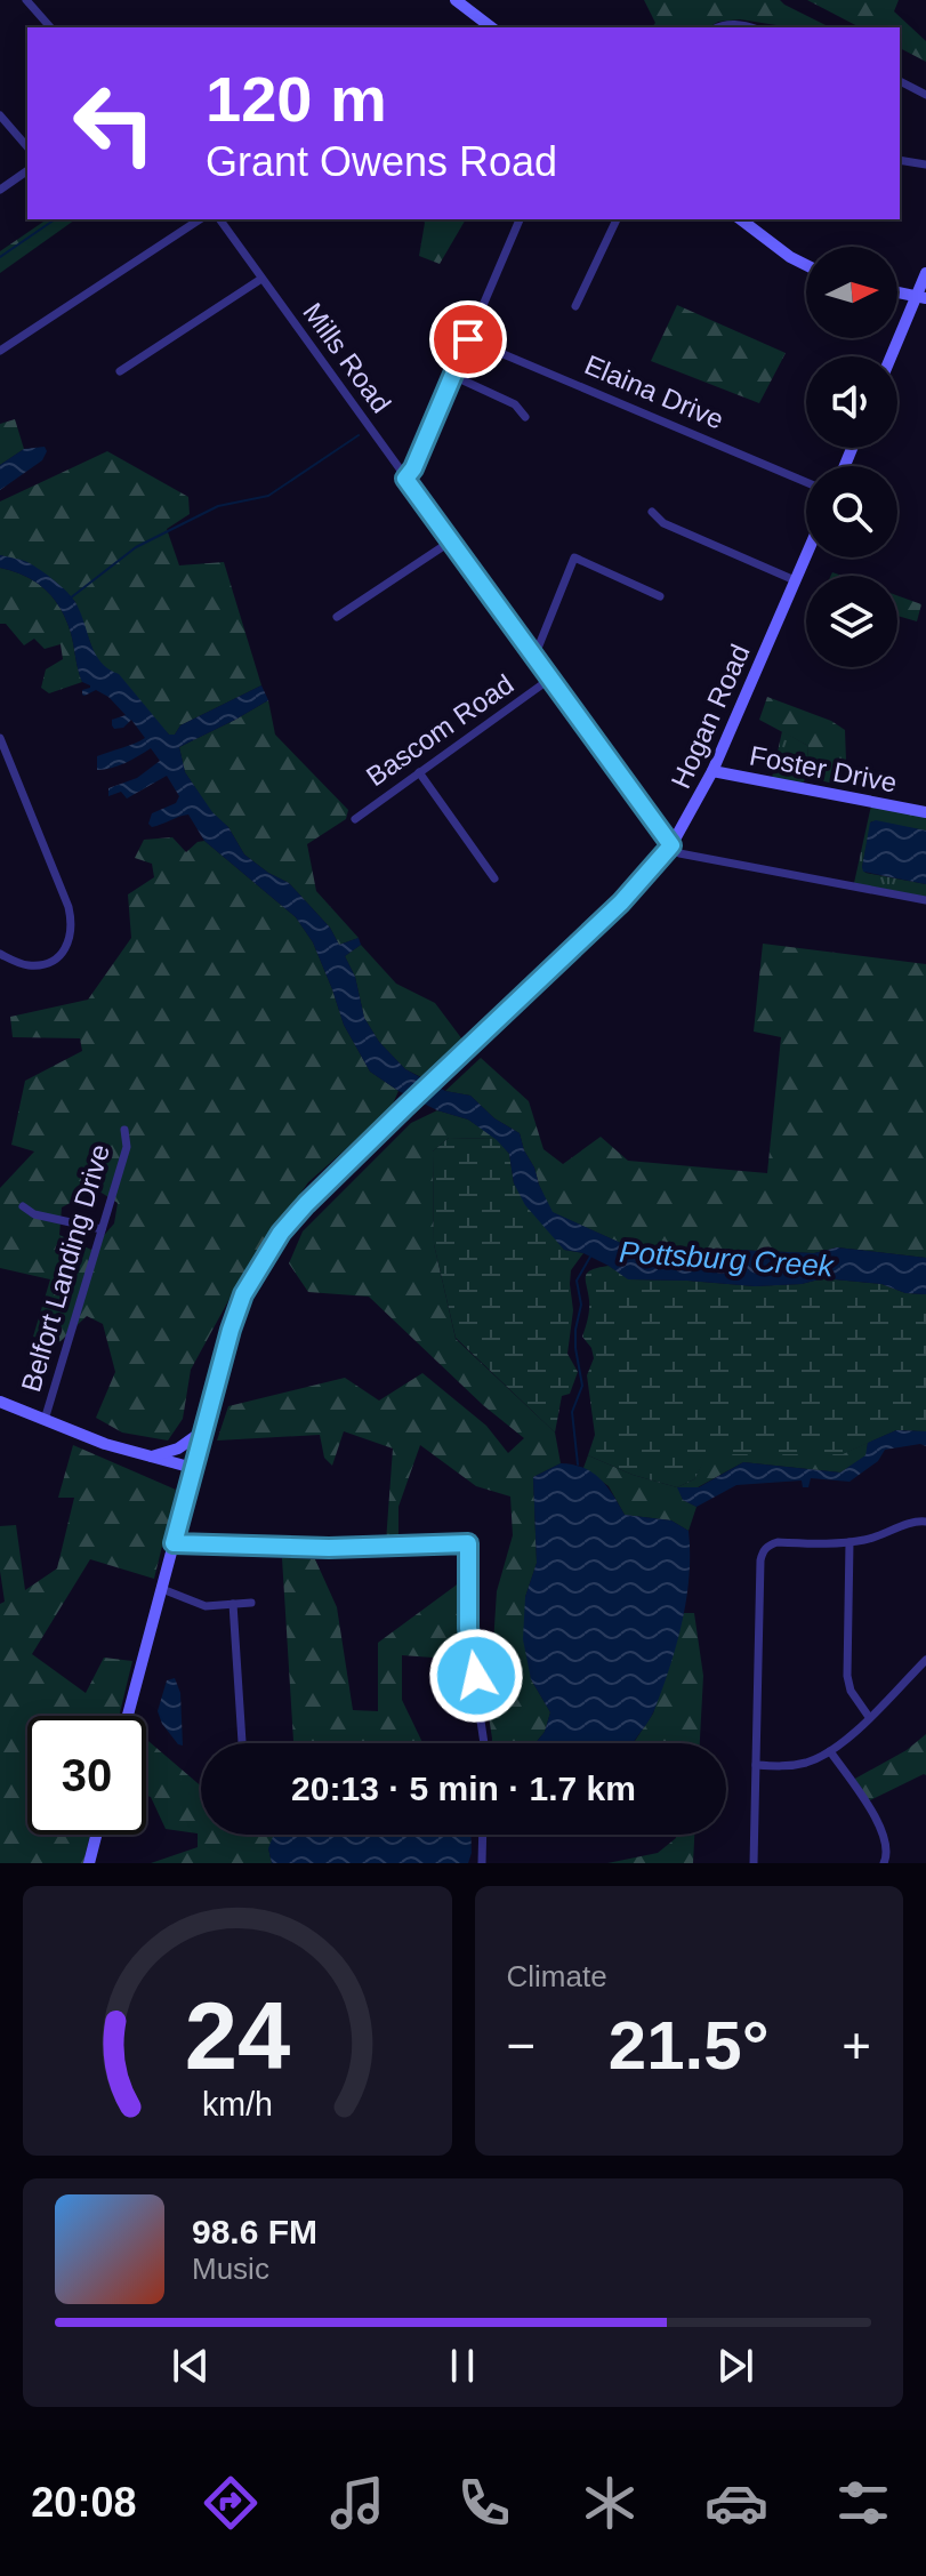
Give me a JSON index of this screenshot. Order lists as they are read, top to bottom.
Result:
{
  "streets": {
    "main road": ["Hogan Road", "Foster Drive"],
    "street": [
      "Mills Road",
      "Elaina Drive",
      "Bascom Road",
      "Belfort Landing Drive"
    ]
  },
  "crossings": [
    ["Mills Road", "Hogan Road"],
    ["Mills Road", "Bascom Road"],
    ["Hogan Road", "Foster Drive"]
  ],
  "water": ["Pottsburg Creek"],
  "north": "right",
  "page": {
    "turn": ["120 m", "Grant Owens Road"],
    "limit": "30",
    "trip": "20:13 · 5 min · 1.7 km",
    "tile": "Climate",
    "heat": ["−", "21.5°", "+"],
    "song": ["98.6 FM", "Music"],
    "tabs": "20:08",
    "gauge": ["24", "km/h"]
  }
}
